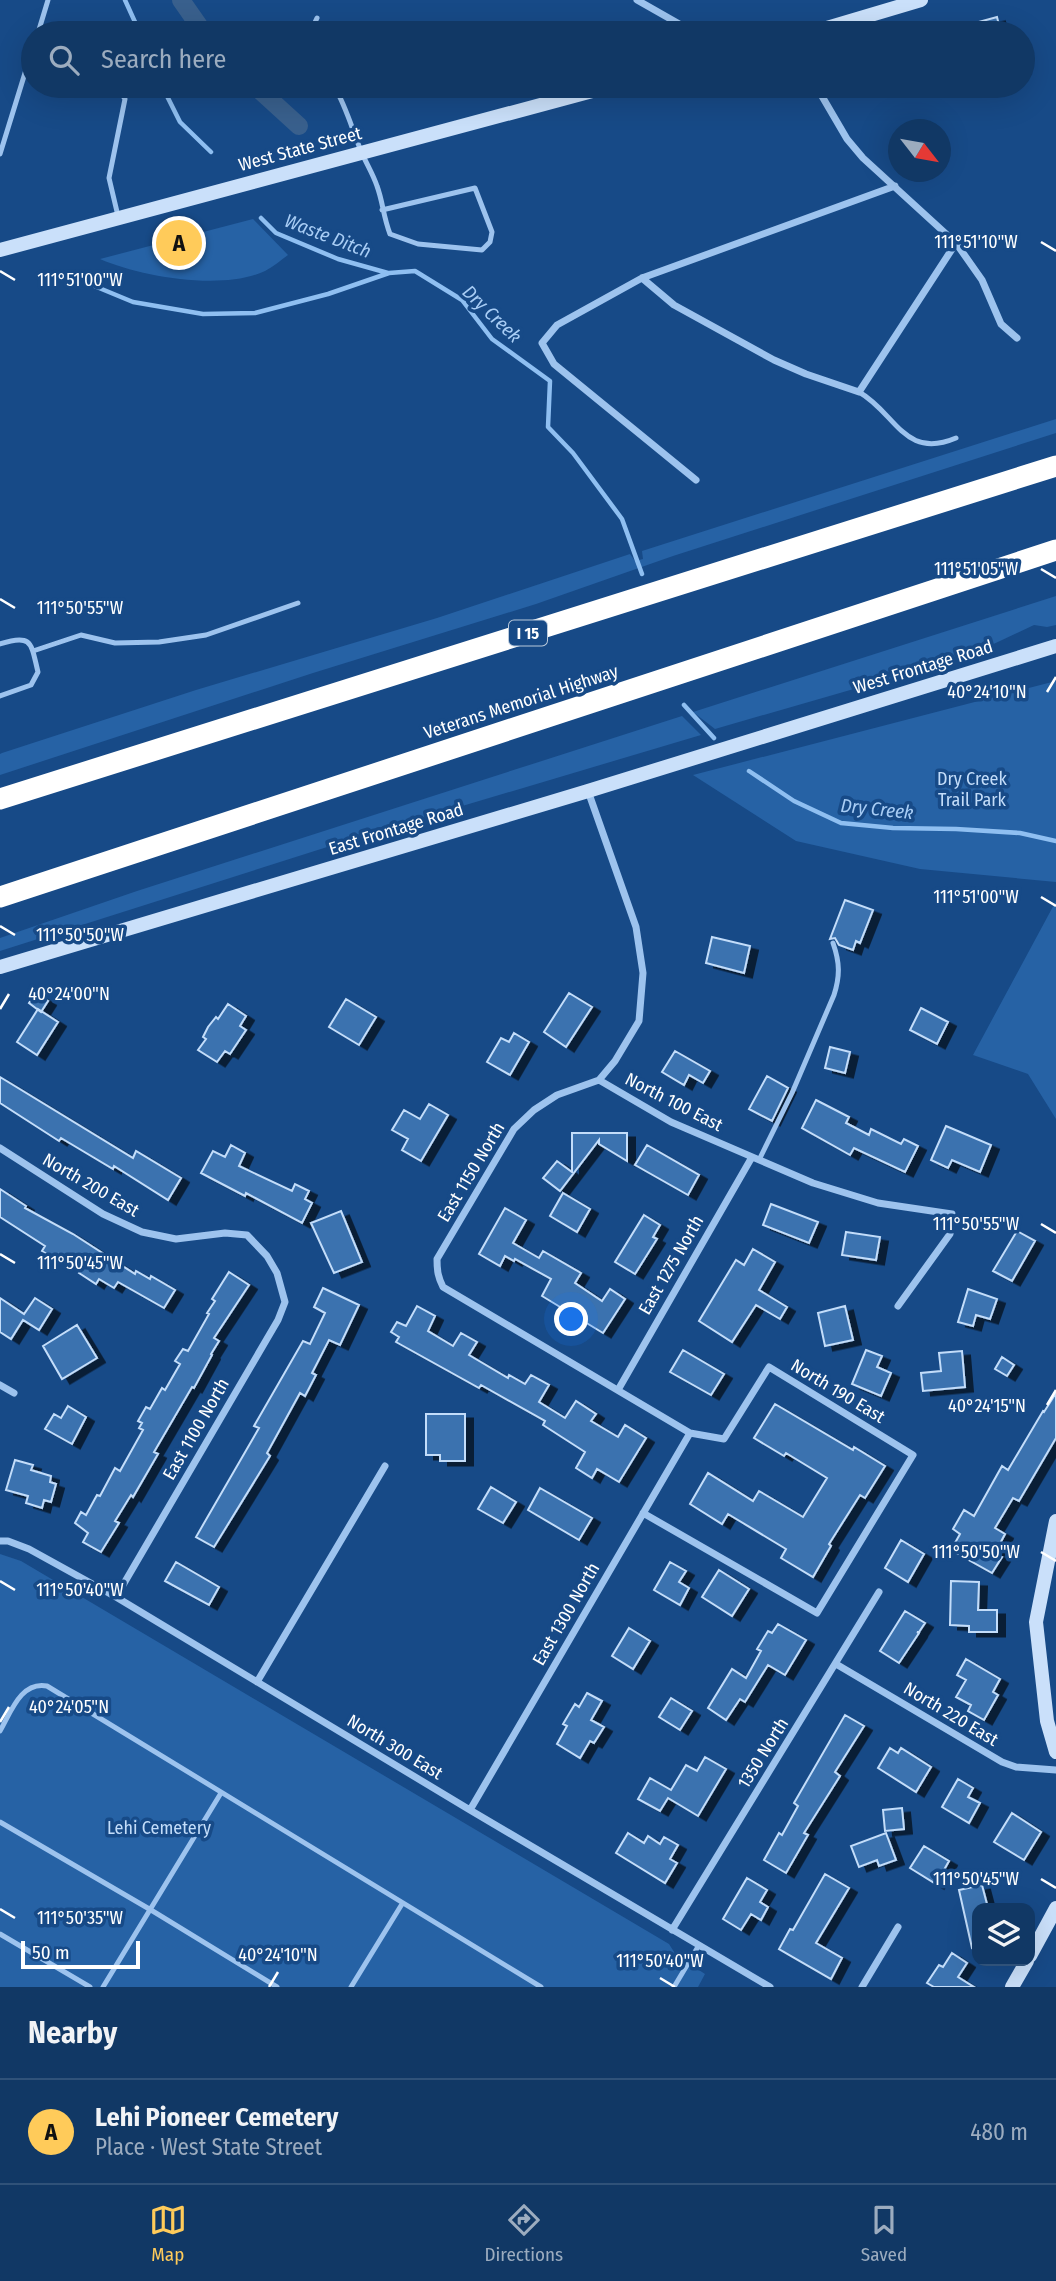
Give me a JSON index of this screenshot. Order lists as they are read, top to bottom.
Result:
{
  "streets": {
    "highway": ["I 15", "Veterans Memorial Highway"],
    "street": [
      "West State Street",
      "West Frontage Road",
      "East Frontage Road",
      "North 100 East",
      "East 1150 North",
      "North 200 East",
      "East 1275 North",
      "North 190 East",
      "East 1100 North",
      "East 1300 North",
      "North 220 East",
      "North 300 East",
      "1350 North"
    ]
  },
  "crossings": [
    ["West Frontage Road", "East Frontage Road"],
    ["East Frontage Road", "North 100 East"],
    ["North 100 East", "East 1150 North"],
    ["North 100 East", "East 1275 North"],
    ["East 1150 North", "North 190 East"],
    ["North 200 East", "East 1100 North"],
    ["East 1275 North", "North 190 East"],
    ["North 190 East", "East 1300 North"],
    ["East 1100 North", "North 300 East"],
    ["East 1300 North", "North 300 East"],
    ["North 220 East", "1350 North"],
    ["North 300 East", "1350 North"]
  ],
  "water": ["Waste Ditch", "Dry Creek"],
  "parks": ["Dry Creek Trail Park", "Lehi Cemetery"],
  "scale_bar": "50 m",
  "north": "bottom right",
  "page": {
    "search": "Search here",
    "pins": "A",
    "scale": "50 m",
    "heading": "Nearby",
    "list": [
      {
        "mark": "A",
        "name": "Lehi Pioneer Cemetery",
        "note": "Place · West State Street",
        "value": "480 m"
      }
    ],
    "nav": ["Map", "Directions", "Saved"]
  },
  "coordinates": [
    "111°51'10\"W",
    "111°51'00\"W",
    "111°51'05\"W",
    "111°50'55\"W",
    "40°24'10\"N",
    "111°50'50\"W",
    "40°24'00\"N",
    "111°50'45\"W",
    "40°24'15\"N",
    "111°50'40\"W",
    "40°24'05\"N",
    "111°50'35\"W"
  ]
}
